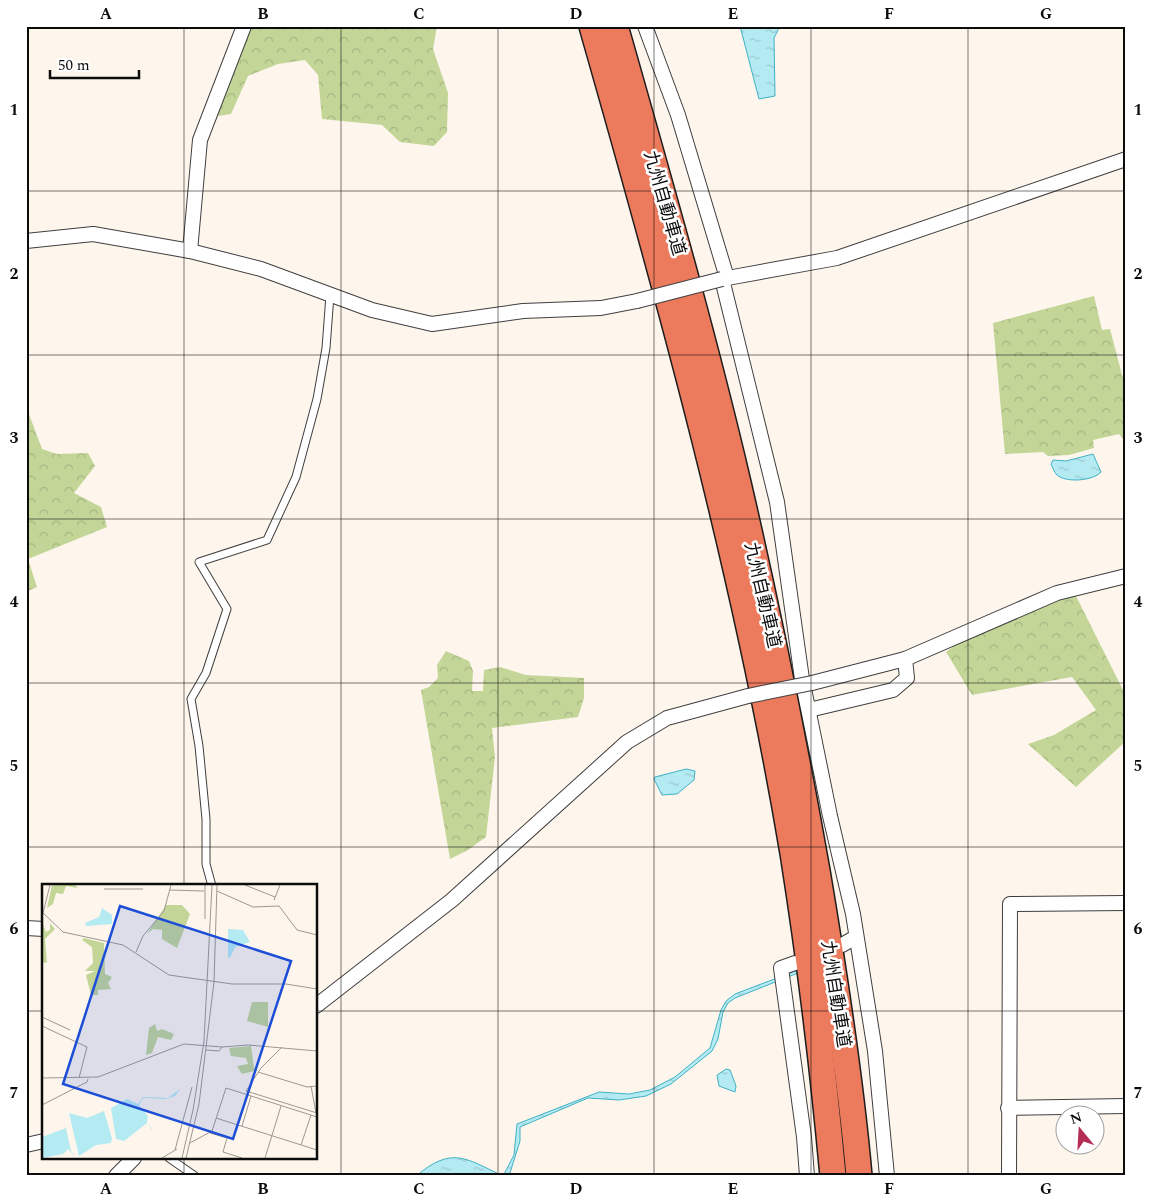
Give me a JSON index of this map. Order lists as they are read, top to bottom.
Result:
{
  "streets": {
    "highway": ["九州自動車道"]
  },
  "scale_bar": "50 m",
  "north": "top",
  "grid": {
    "columns": [
      "A",
      "B",
      "C",
      "D",
      "E",
      "F",
      "G"
    ],
    "rows": [
      "1",
      "2",
      "3",
      "4",
      "5",
      "6",
      "7"
    ]
  }
}
